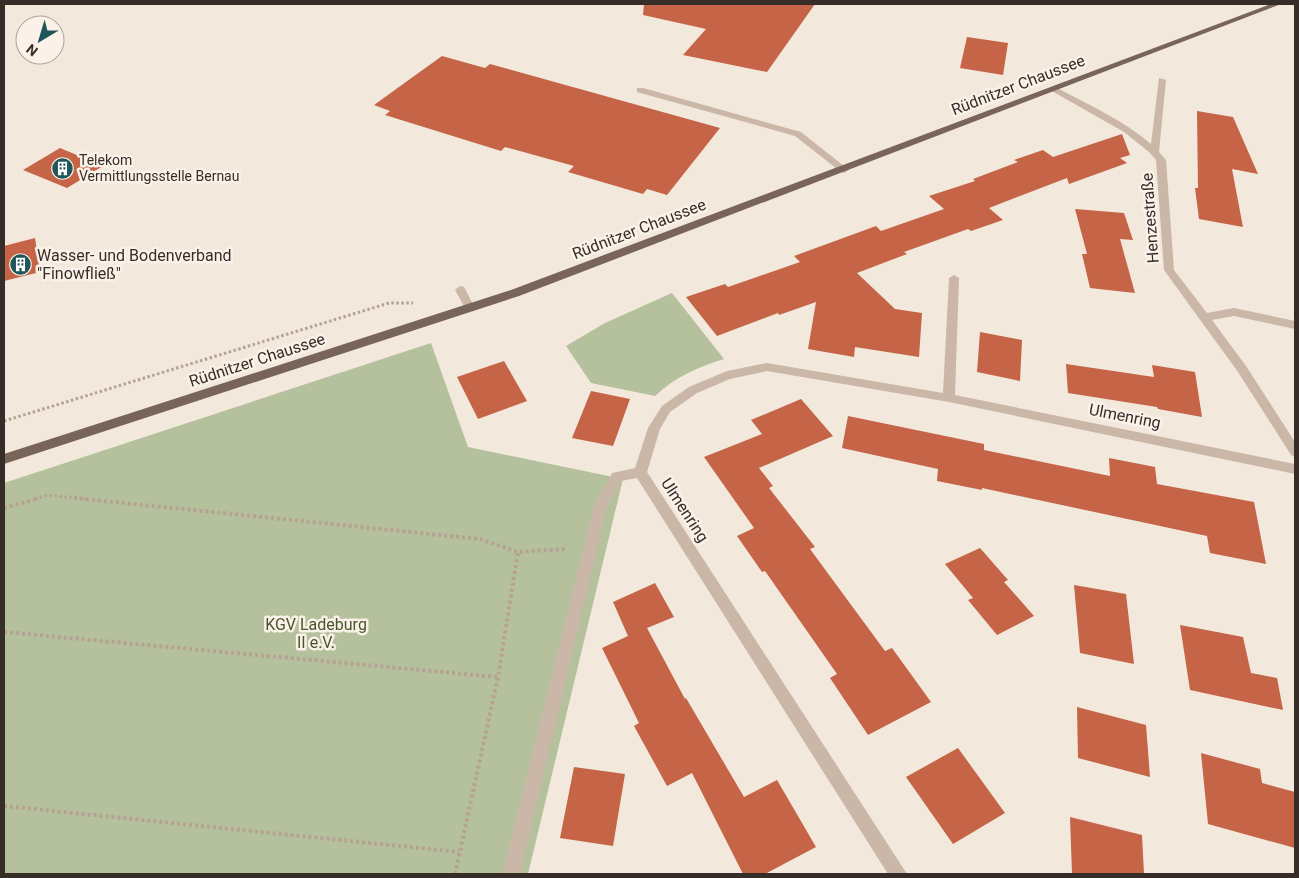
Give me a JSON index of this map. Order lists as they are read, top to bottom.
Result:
{
  "streets": {
    "main road": ["Rüdnitzer Chaussee"],
    "street": ["Henzestraße", "Ulmenring"]
  },
  "crossings": [
    ["Rüdnitzer Chaussee", "Henzestraße"]
  ],
  "parks": ["KGV Ladeburg II e.V."],
  "places": {
    "building": ["Telekom Vermittlungsstelle Bernau", "Wasser- und Bodenverband \"Finowfließ\""]
  },
  "north": "bottom left"
}
